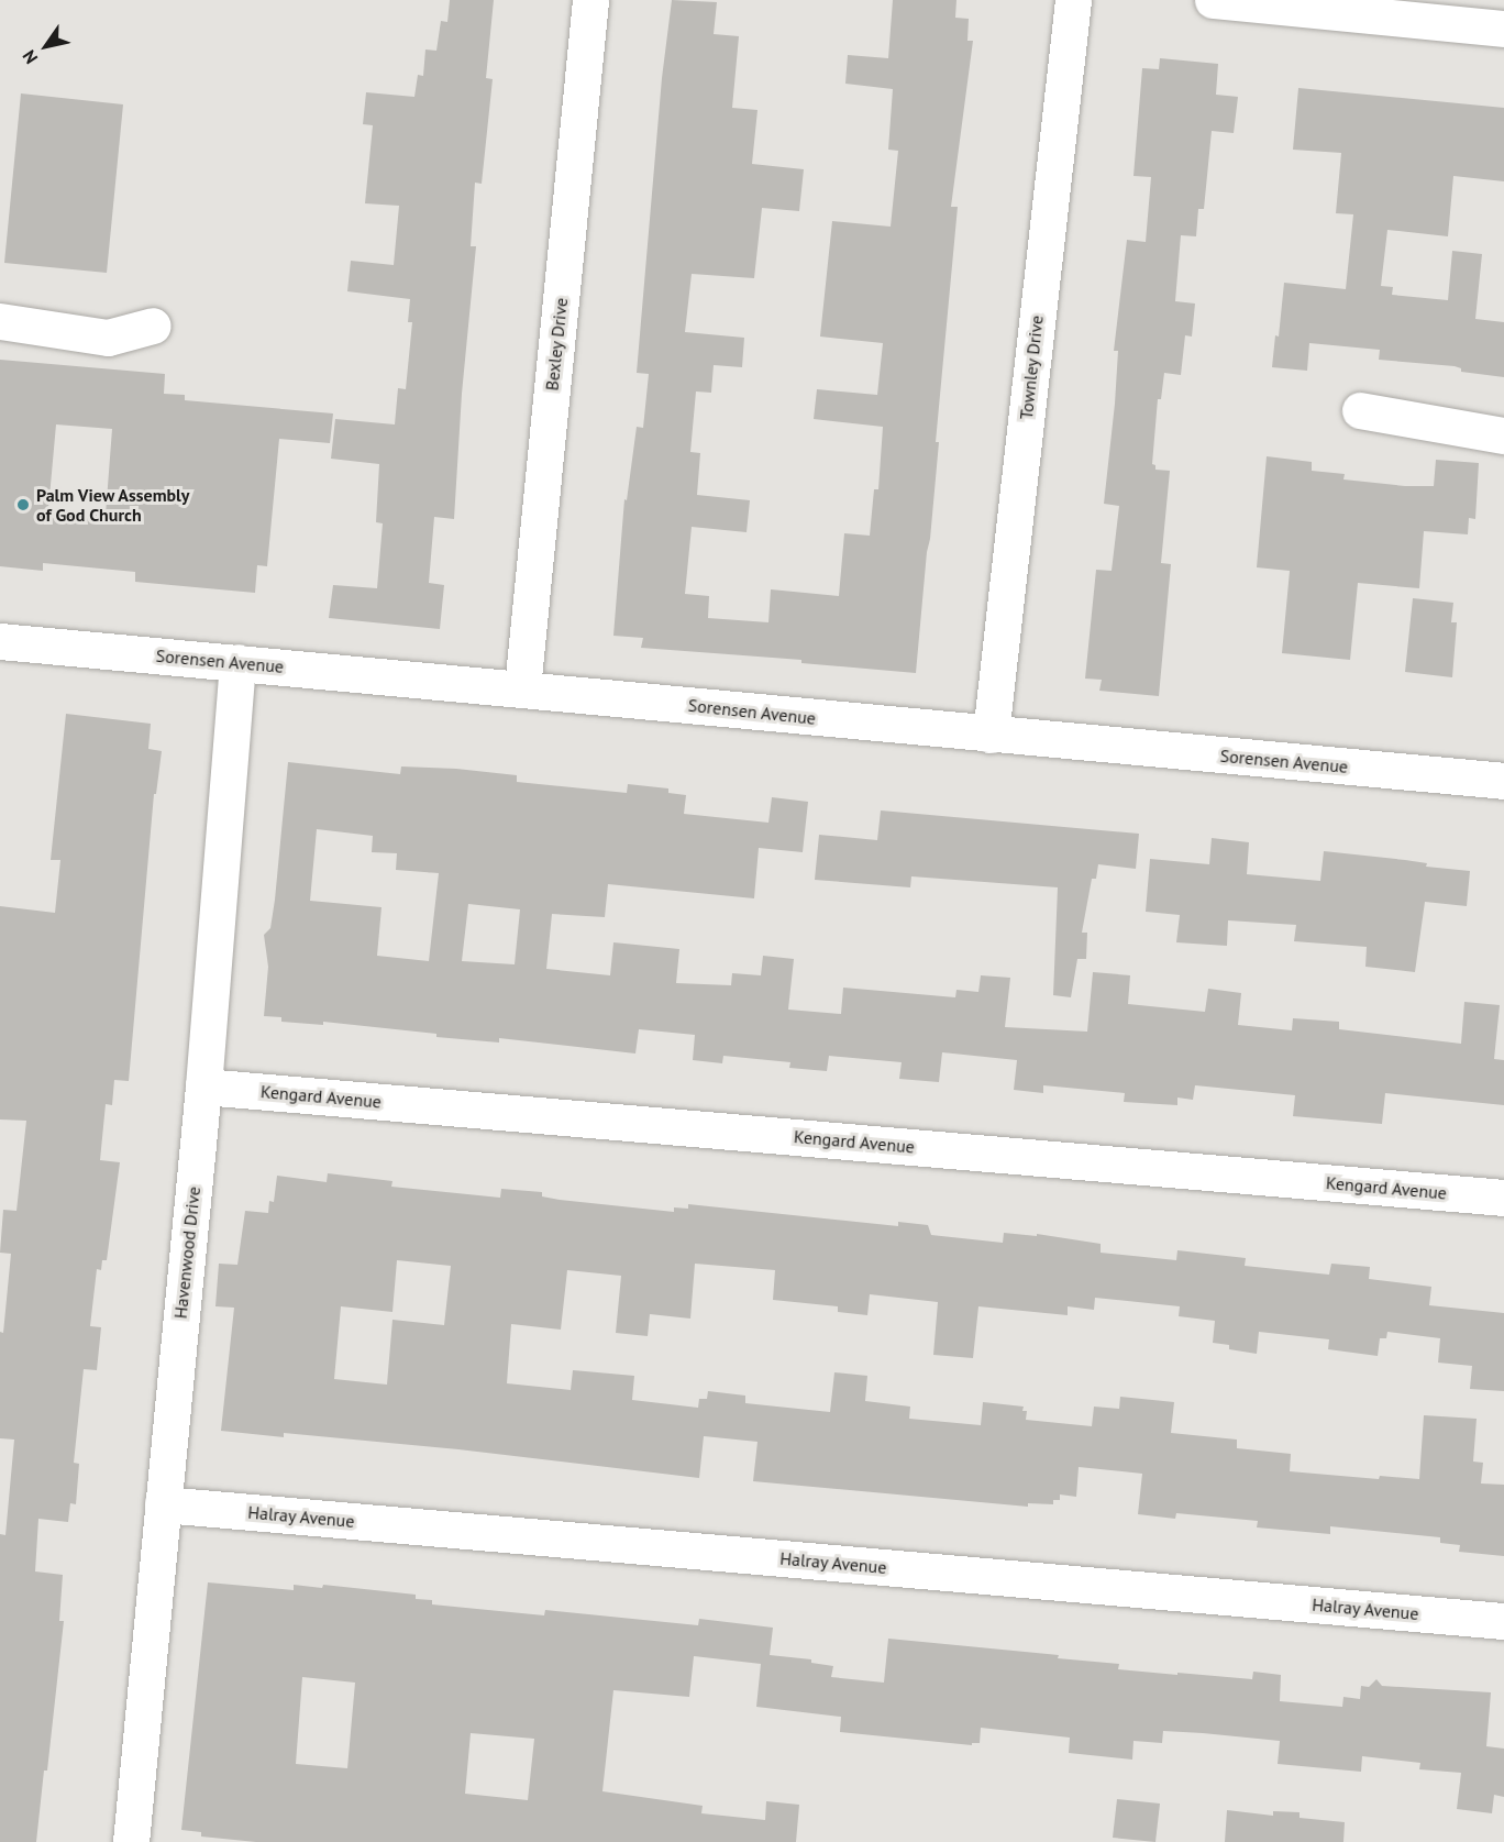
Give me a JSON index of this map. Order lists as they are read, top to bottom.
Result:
{
  "streets": {
    "street": [
      "Bexley Drive",
      "Townley Drive",
      "Sorensen Avenue",
      "Kengard Avenue",
      "Havenwood Drive",
      "Halray Avenue"
    ]
  },
  "crossings": [
    ["Bexley Drive", "Sorensen Avenue"],
    ["Townley Drive", "Sorensen Avenue"],
    ["Sorensen Avenue", "Havenwood Drive"],
    ["Kengard Avenue", "Havenwood Drive"],
    ["Havenwood Drive", "Halray Avenue"]
  ],
  "places": ["Palm View Assembly of God Church"],
  "north": "bottom left"
}
